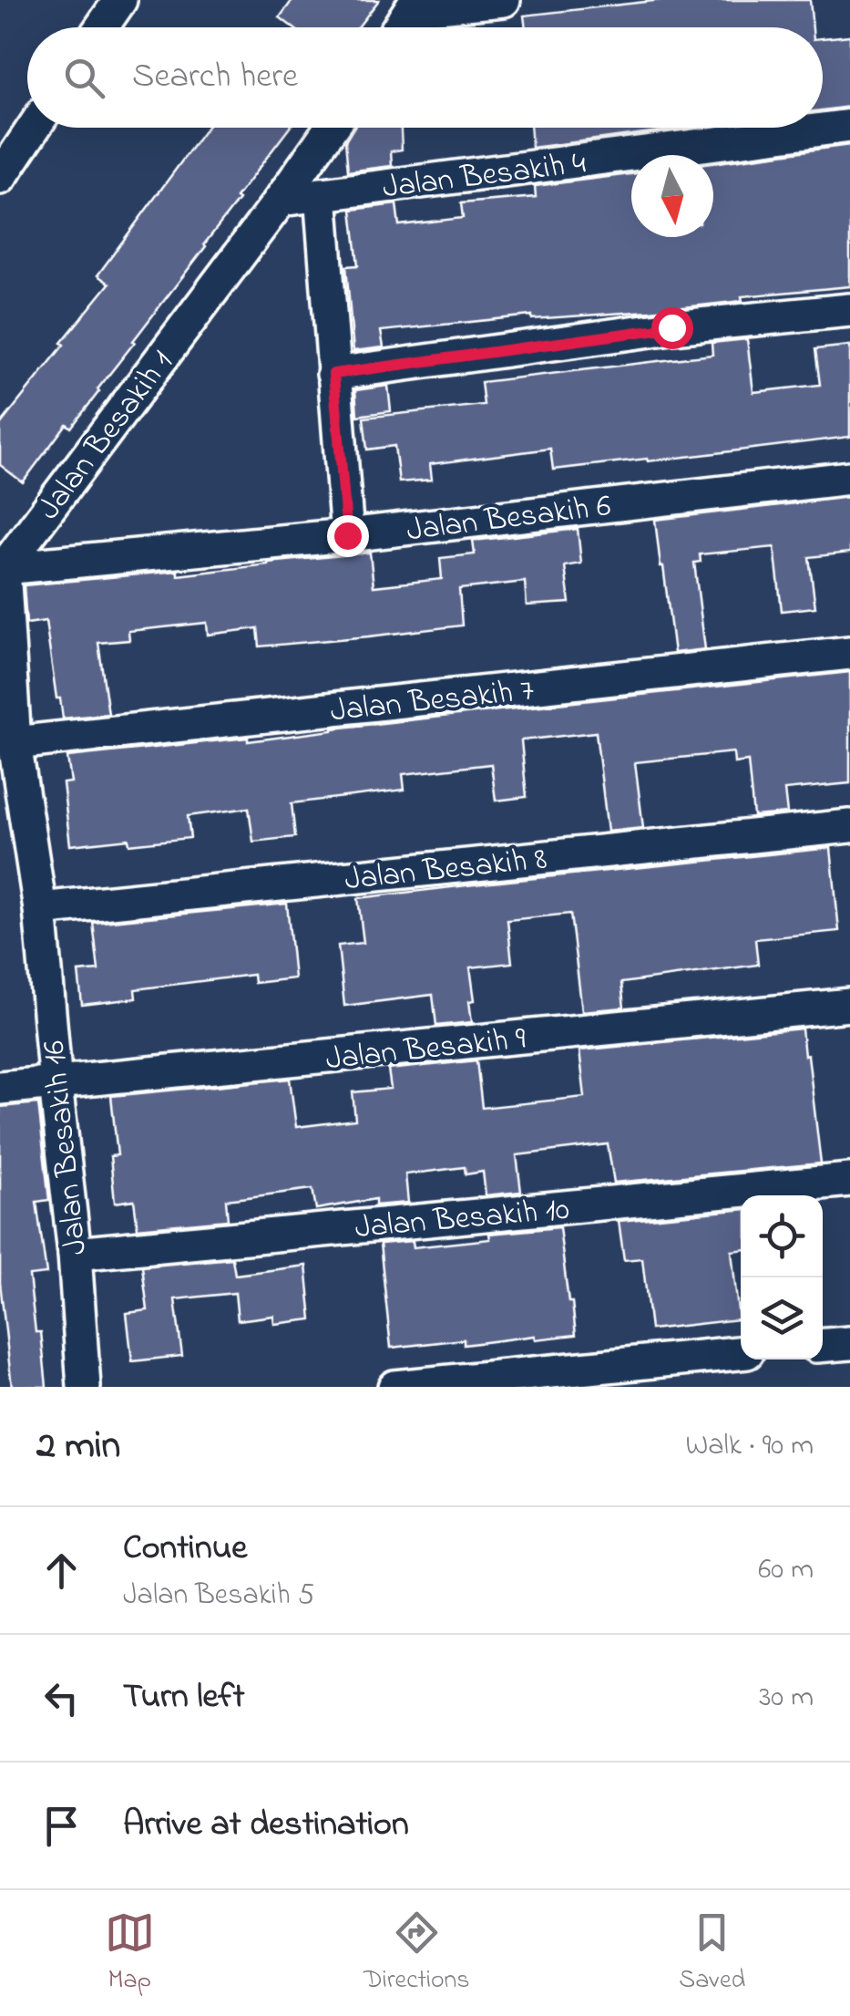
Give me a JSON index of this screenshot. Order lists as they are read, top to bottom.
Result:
{
  "streets": {
    "street": [
      "Jalan Besakih 4",
      "Jalan Besakih 1",
      "Jalan Besakih 6",
      "Jalan Besakih 7",
      "Jalan Besakih 8",
      "Jalan Besakih 9",
      "Jalan Besakih 16",
      "Jalan Besakih 10"
    ]
  },
  "crossings": [
    ["Jalan Besakih 4", "Jalan Besakih 1"],
    ["Jalan Besakih 1", "Jalan Besakih 6"],
    ["Jalan Besakih 8", "Jalan Besakih 16"],
    ["Jalan Besakih 9", "Jalan Besakih 16"],
    ["Jalan Besakih 16", "Jalan Besakih 10"]
  ],
  "north": "bottom",
  "page": {
    "search": "Search here",
    "heading": ["2 min", "Walk · 90 m"],
    "list": [
      ["Continue", "Jalan Besakih 5", "60 m"],
      ["Turn left", "30 m"],
      "Arrive at destination"
    ],
    "nav": ["Map", "Directions", "Saved"]
  }
}
